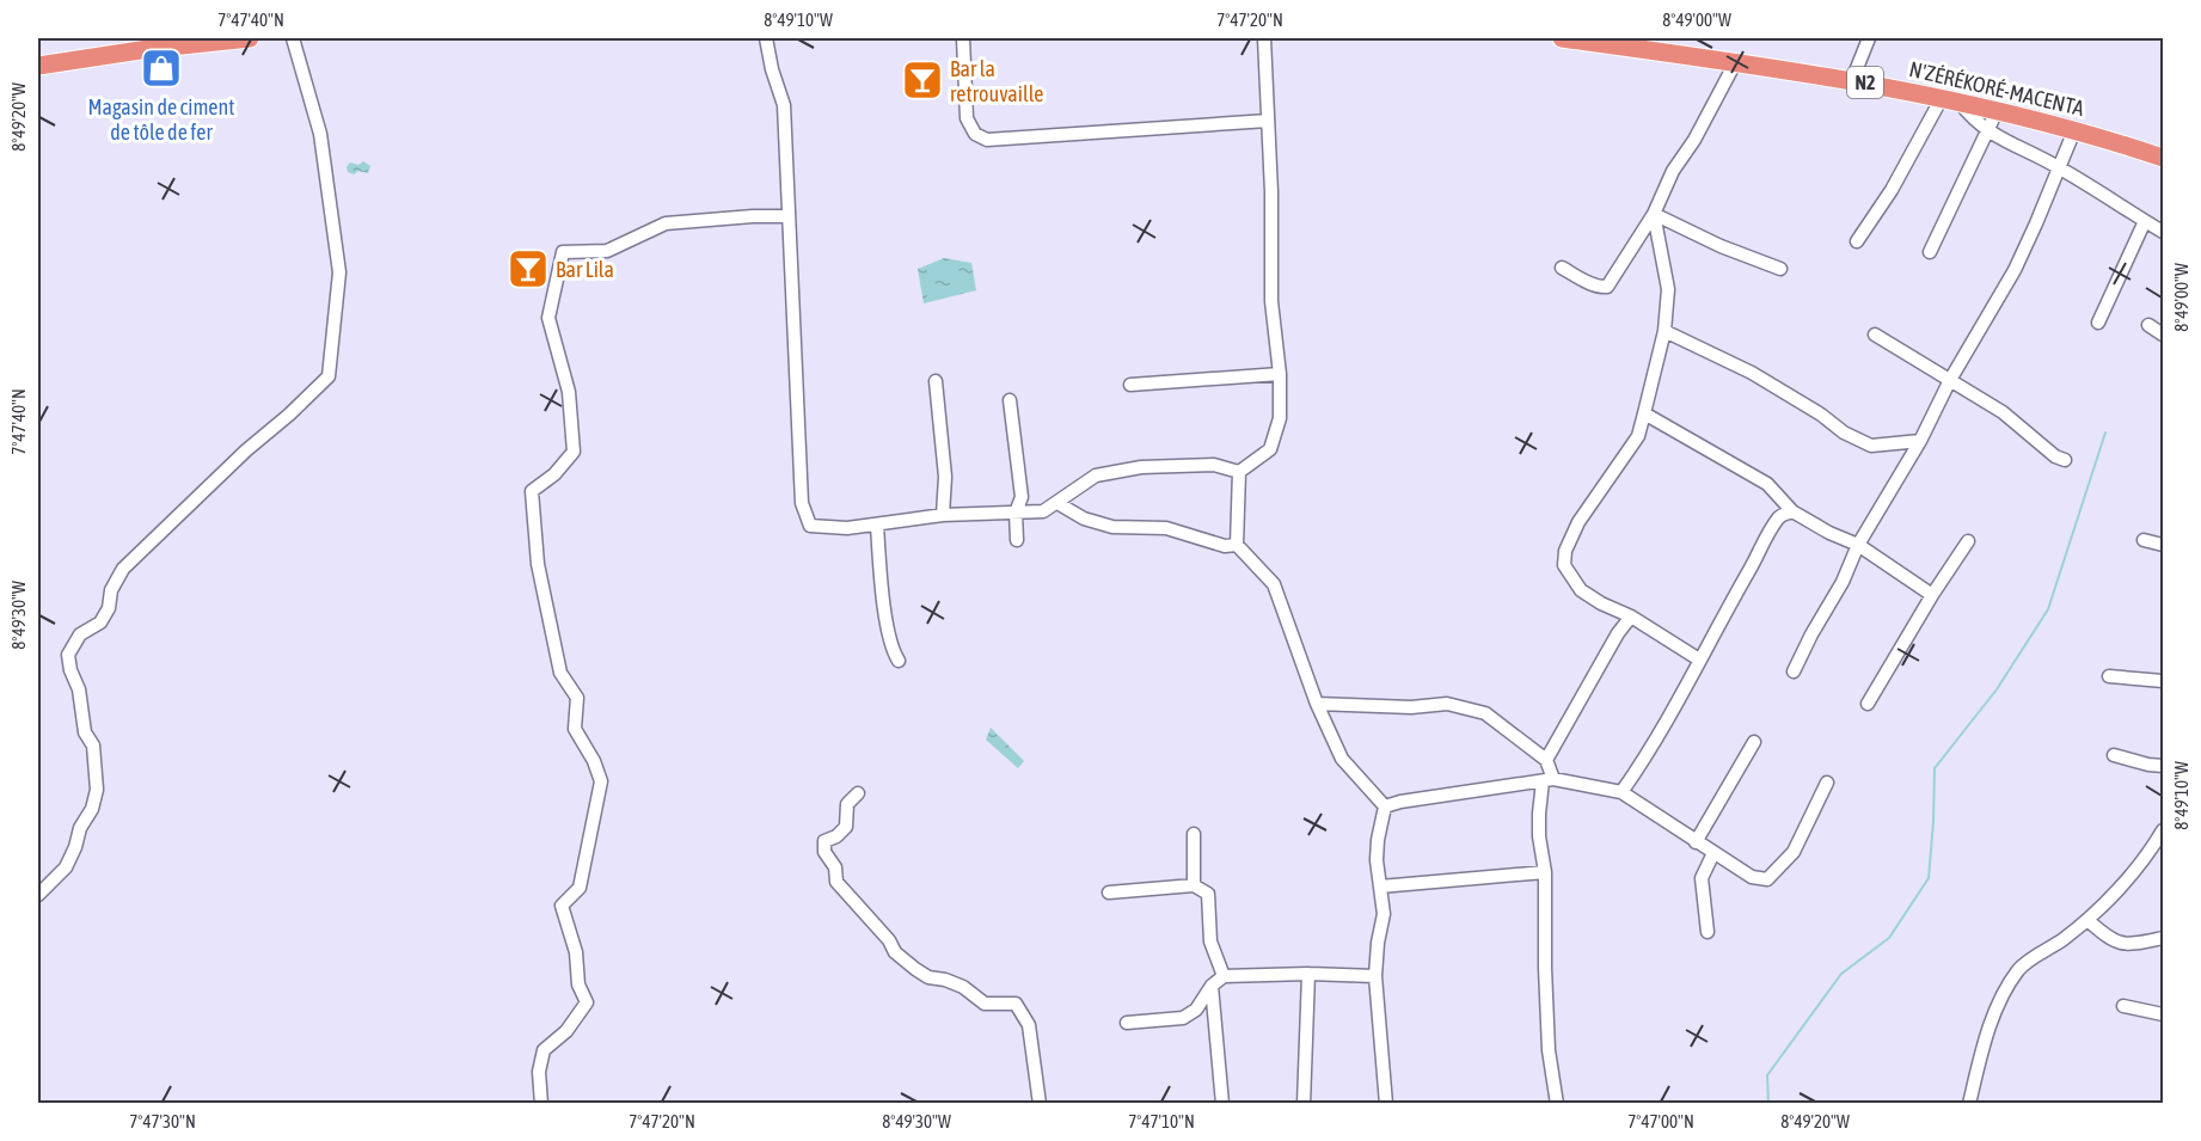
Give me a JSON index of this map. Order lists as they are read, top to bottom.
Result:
{
  "streets": {
    "highway": ["N2", "N'ZÉRÉKORÉ-MACENTA"]
  },
  "places": {
    "shop": ["Magasin de ciment de tôle de fer"],
    "bar": ["Bar la retrouvaille", "Bar Lila"]
  },
  "coordinates": [
    "7°47'40\"N",
    "8°49'10\"W",
    "7°47'20\"N",
    "8°49'00\"W",
    "8°49'20\"W",
    "8°49'30\"W",
    "7°47'30\"N",
    "7°47'10\"N",
    "7°47'00\"N"
  ]
}
